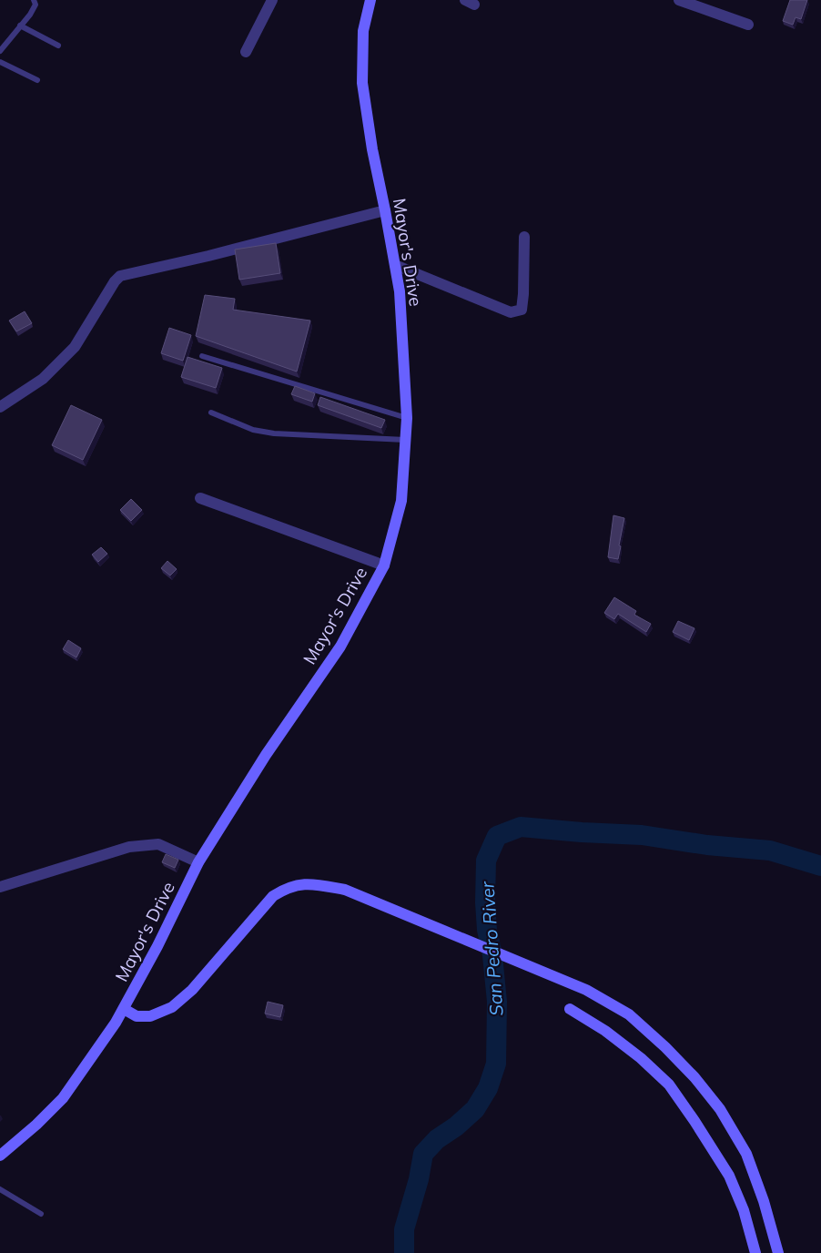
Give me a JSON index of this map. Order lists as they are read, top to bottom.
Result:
{
  "streets": {
    "street": ["Mayor's Drive"]
  },
  "water": ["San Pedro River"]
}
